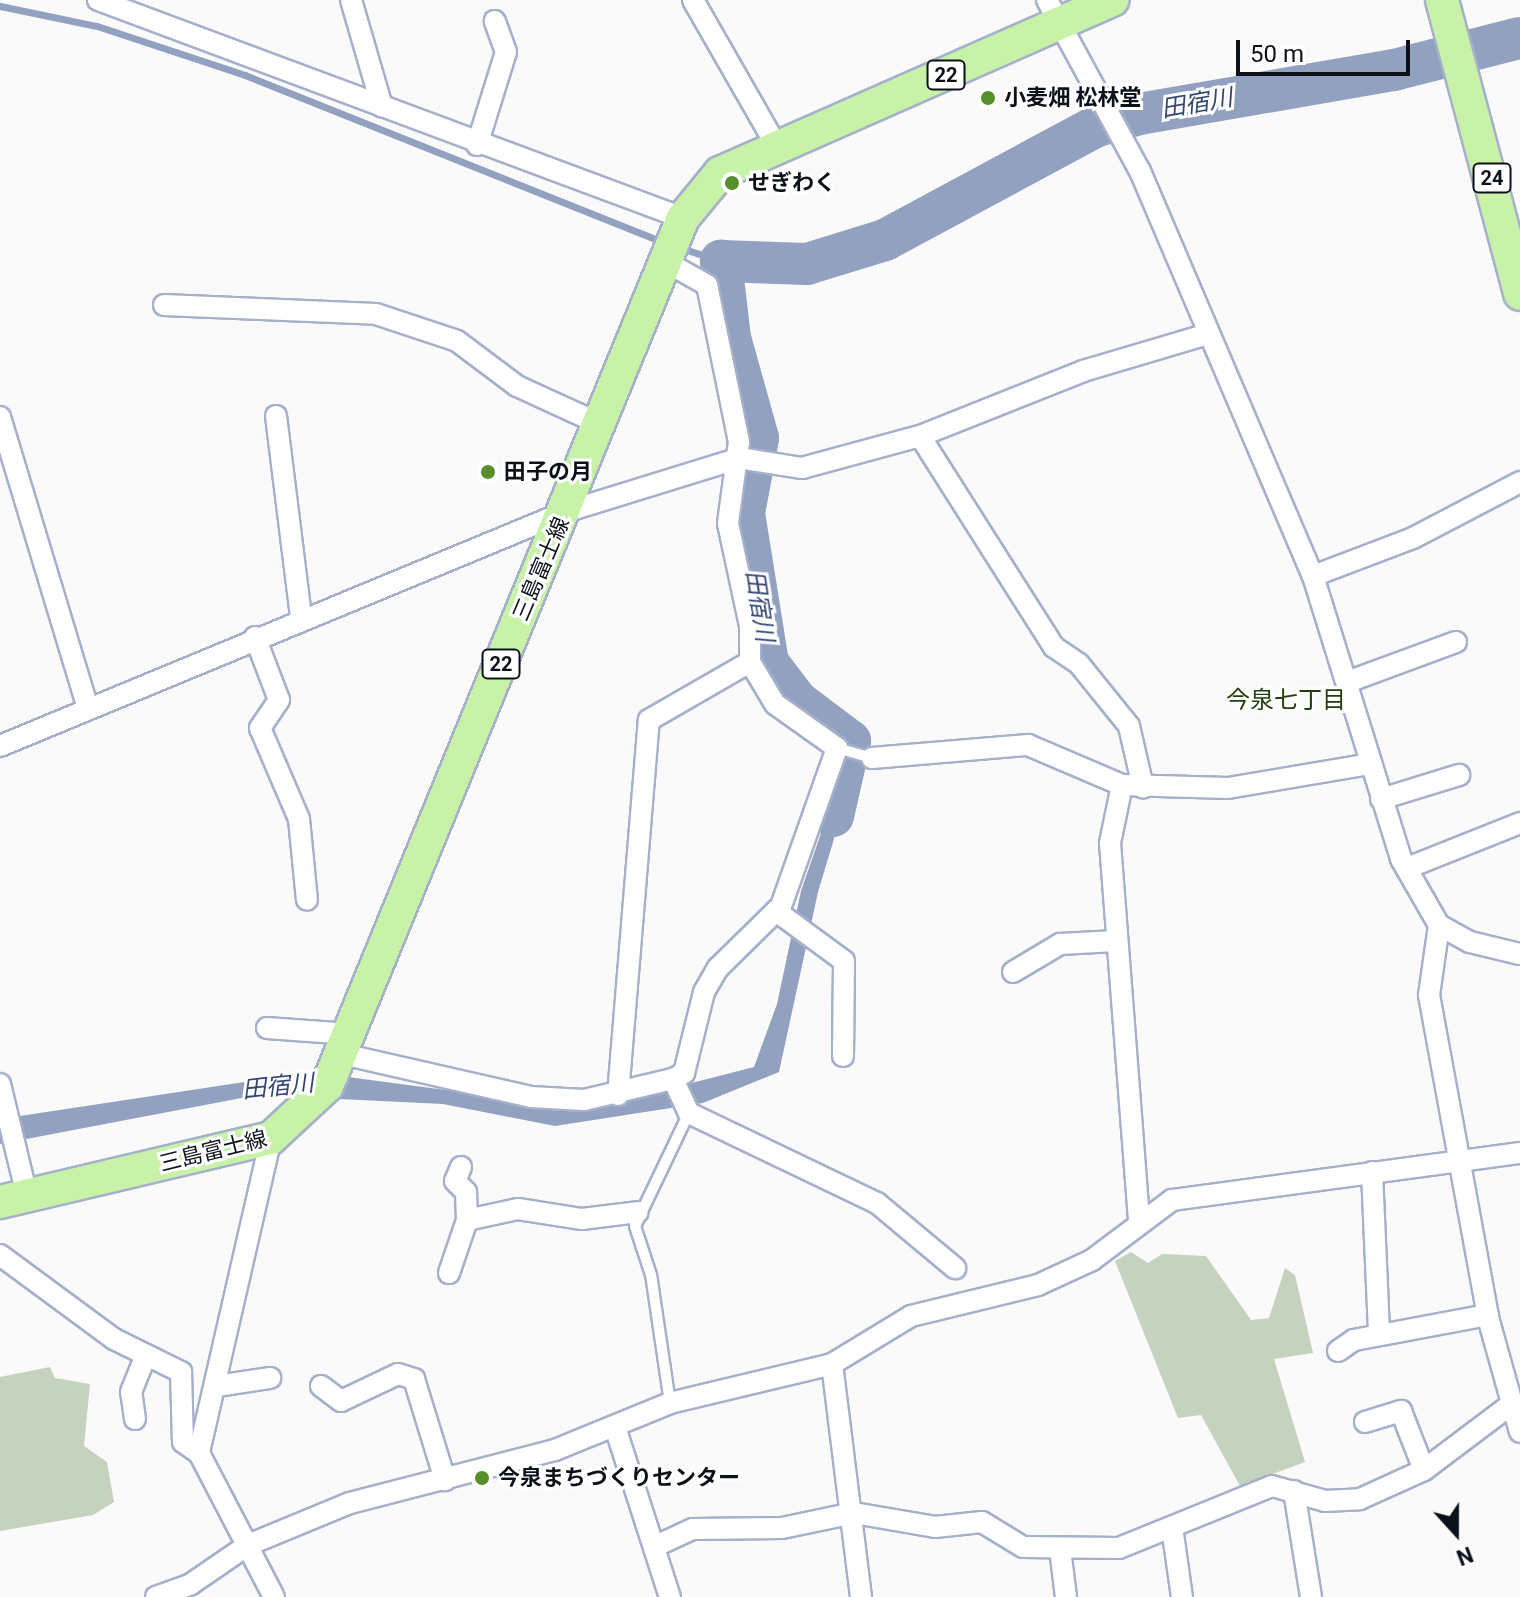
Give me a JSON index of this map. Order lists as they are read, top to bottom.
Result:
{
  "streets": {
    "main road": ["22", "24", "三島富士線"]
  },
  "districts": ["今泉七丁目"],
  "water": ["田宿川"],
  "places": [
    "小麦畑 松林堂",
    "せぎわく",
    "田子の月",
    "今泉まちづくりセンター"
  ],
  "scale_bar": "50 m",
  "north": "bottom"
}
